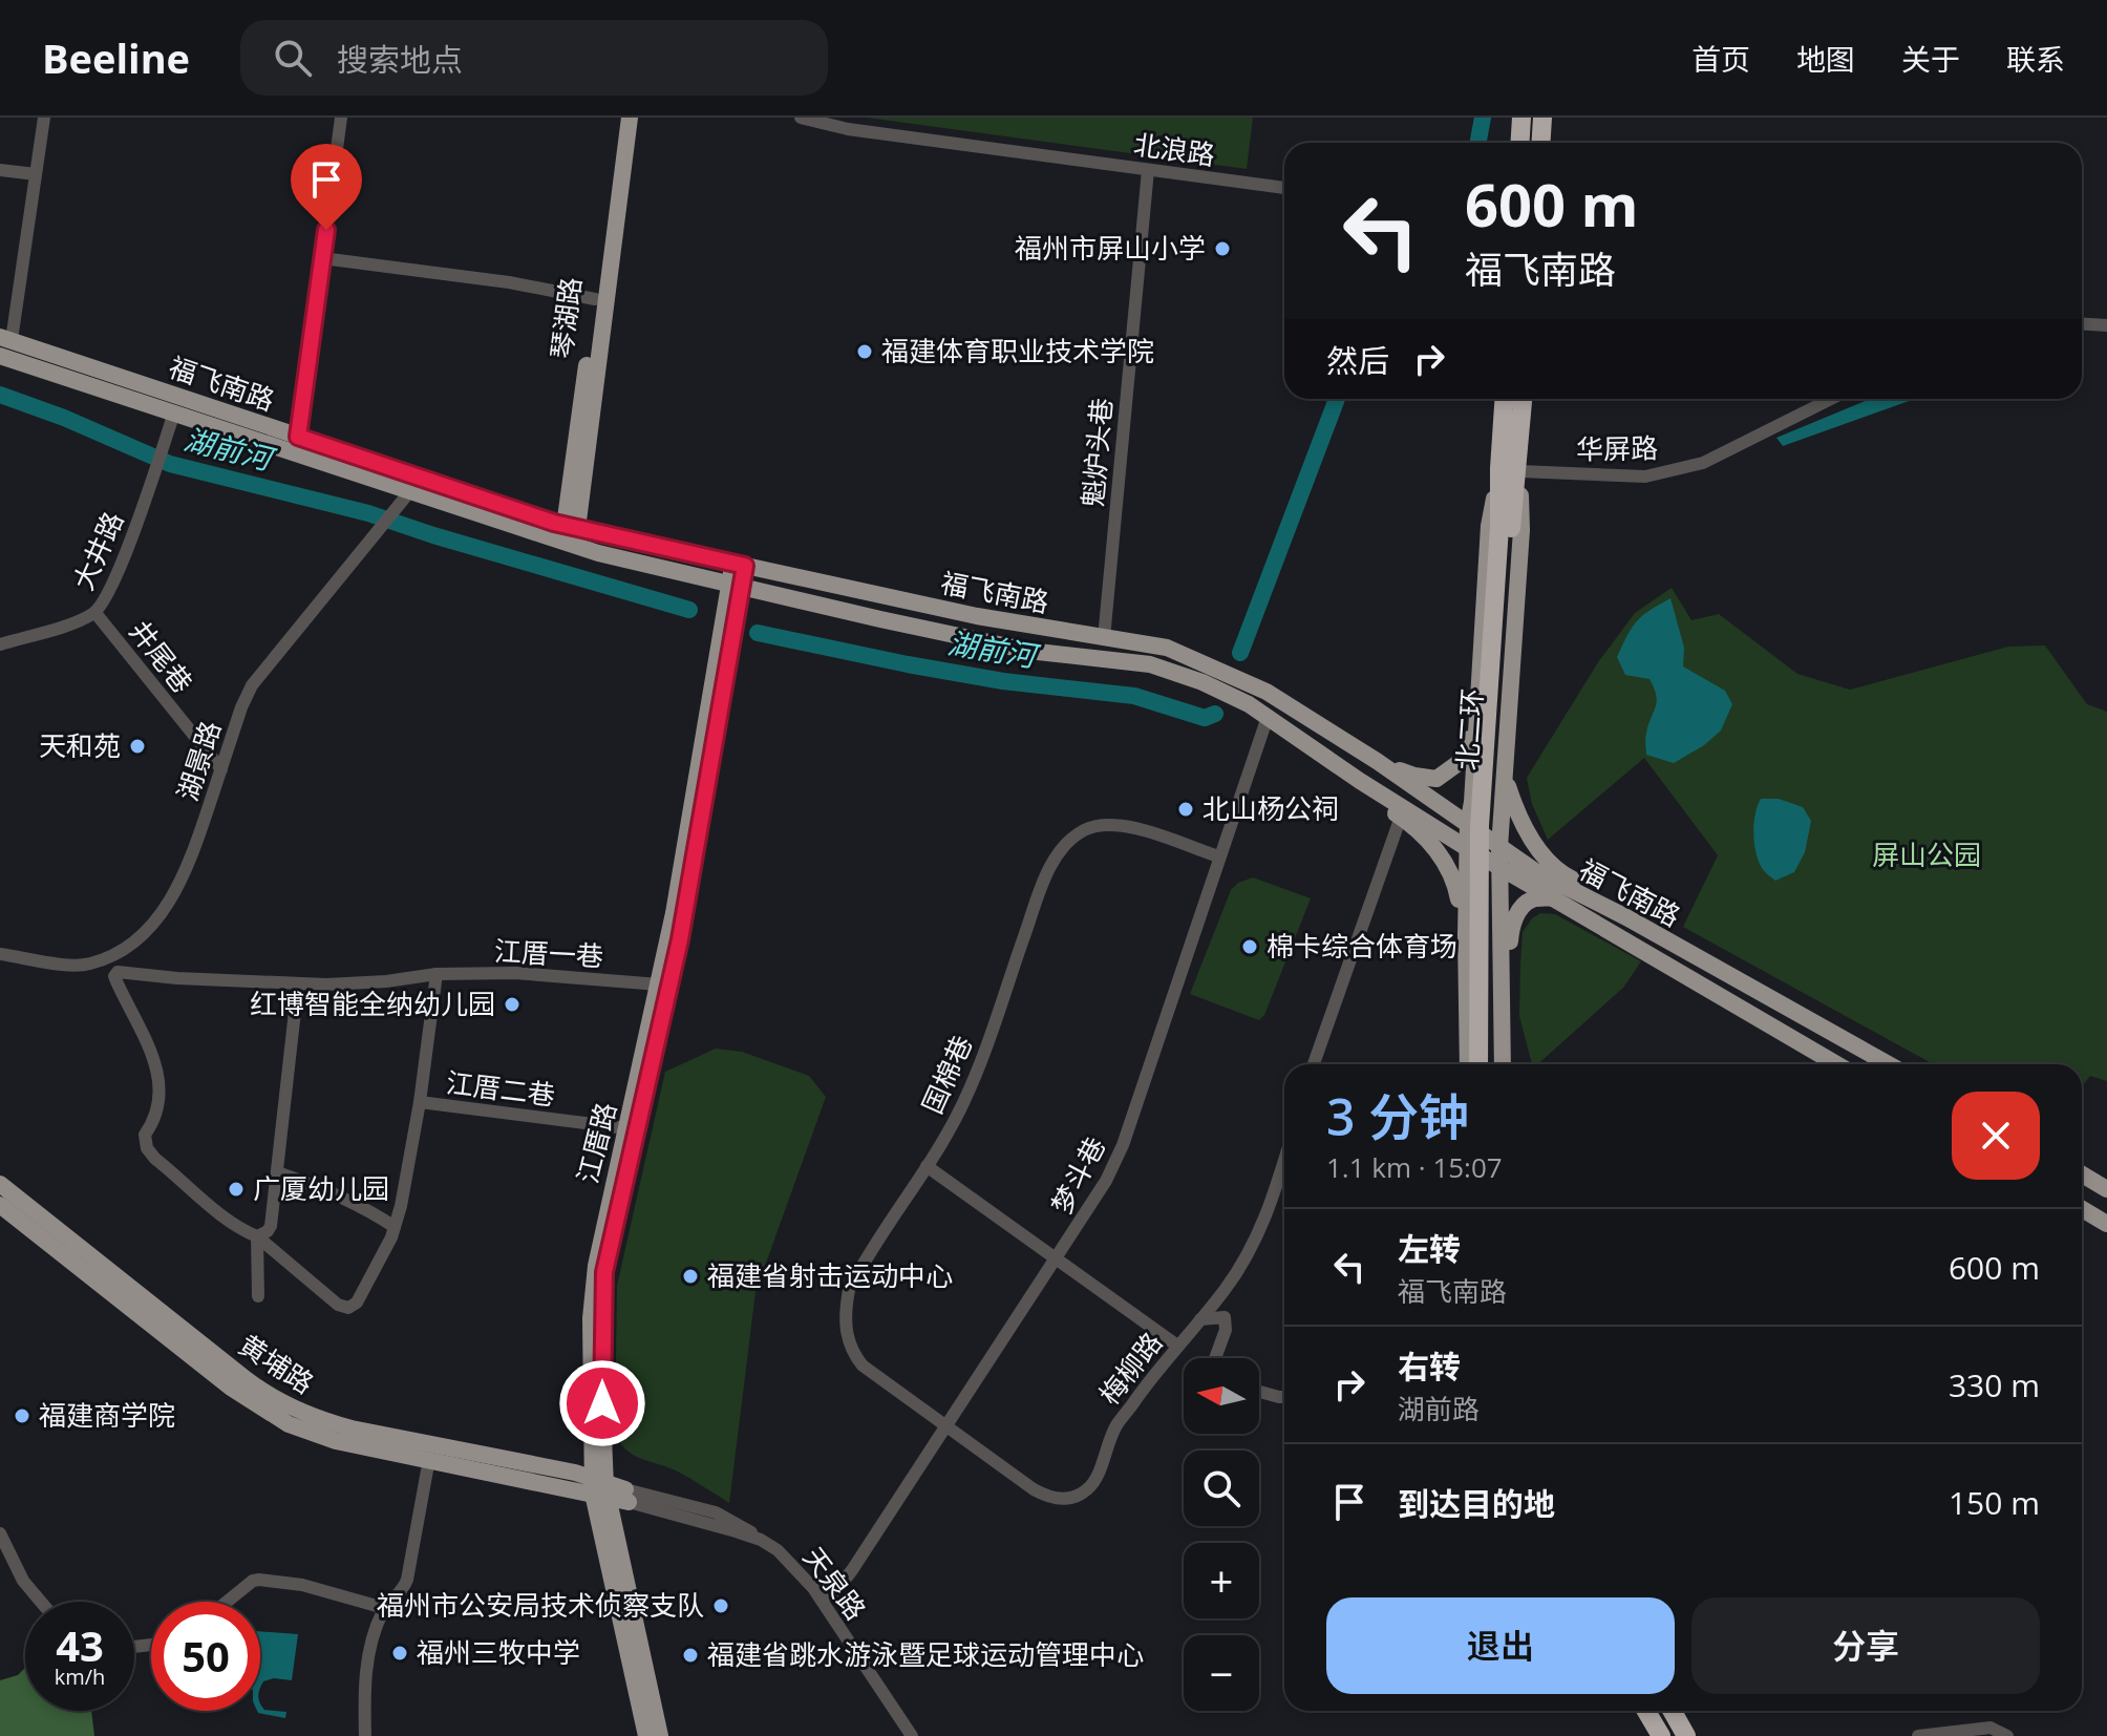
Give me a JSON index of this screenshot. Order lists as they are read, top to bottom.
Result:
{
  "streets": {
    "highway": ["北二环"],
    "main road": [
      "琴湖路",
      "福飞南路",
      "江厝路",
      "黄埔路"
    ],
    "street": [
      "北浪路",
      "华屏路",
      "魁炉头巷",
      "大井路",
      "井尾巷",
      "湖景路",
      "江厝一巷",
      "国棉巷",
      "江厝二巷",
      "梦斗巷",
      "梅柳路",
      "天泉路"
    ]
  },
  "crossings": [
    ["北浪路", "魁炉头巷"],
    ["琴湖路", "福飞南路"],
    ["福飞南路", "魁炉头巷"],
    ["福飞南路", "大井路"],
    ["福飞南路", "湖景路"],
    ["福飞南路", "江厝路"],
    ["福飞南路", "梦斗巷"],
    ["大井路", "井尾巷"],
    ["井尾巷", "湖景路"],
    ["江厝一巷", "江厝路"],
    ["国棉巷", "梦斗巷"],
    ["国棉巷", "梅柳路"],
    ["江厝二巷", "江厝路"],
    ["江厝路", "黄埔路"],
    ["梦斗巷", "梅柳路"],
    ["梦斗巷", "天泉路"],
    ["黄埔路", "天泉路"]
  ],
  "water": ["湖前河"],
  "parks": ["屏山公园"],
  "places": [
    "福州市屏山小学",
    "福建体育职业技术学院",
    "天和苑",
    "北山杨公祠",
    "棉卡综合体育场",
    "红博智能全纳幼儿园",
    "广厦幼儿园",
    "福建省射击运动中心",
    "福建商学院",
    "福州市公安局技术侦察支队",
    "福州三牧中学",
    "福建省跳水游泳暨足球运动管理中心"
  ],
  "north": "left",
  "page": {
    "header": "Beeline",
    "search": "搜索地点",
    "nav": [
      "首页",
      "地图",
      "关于",
      "联系"
    ],
    "turn": ["600 m", "福飞南路"],
    "then": "然后",
    "heading": ["3 分钟", "1.1 km · 15:07"],
    "list": [
      {
        "name": "左转",
        "note": "福飞南路",
        "value": "600 m"
      },
      {
        "name": "右转",
        "note": "湖前路",
        "value": "330 m"
      },
      {
        "name": "到达目的地",
        "value": "150 m"
      }
    ],
    "map_buttons": ["+", "−"],
    "buttons": ["退出", "分享"],
    "speed": "43 km/h",
    "limit": "50"
  }
}
